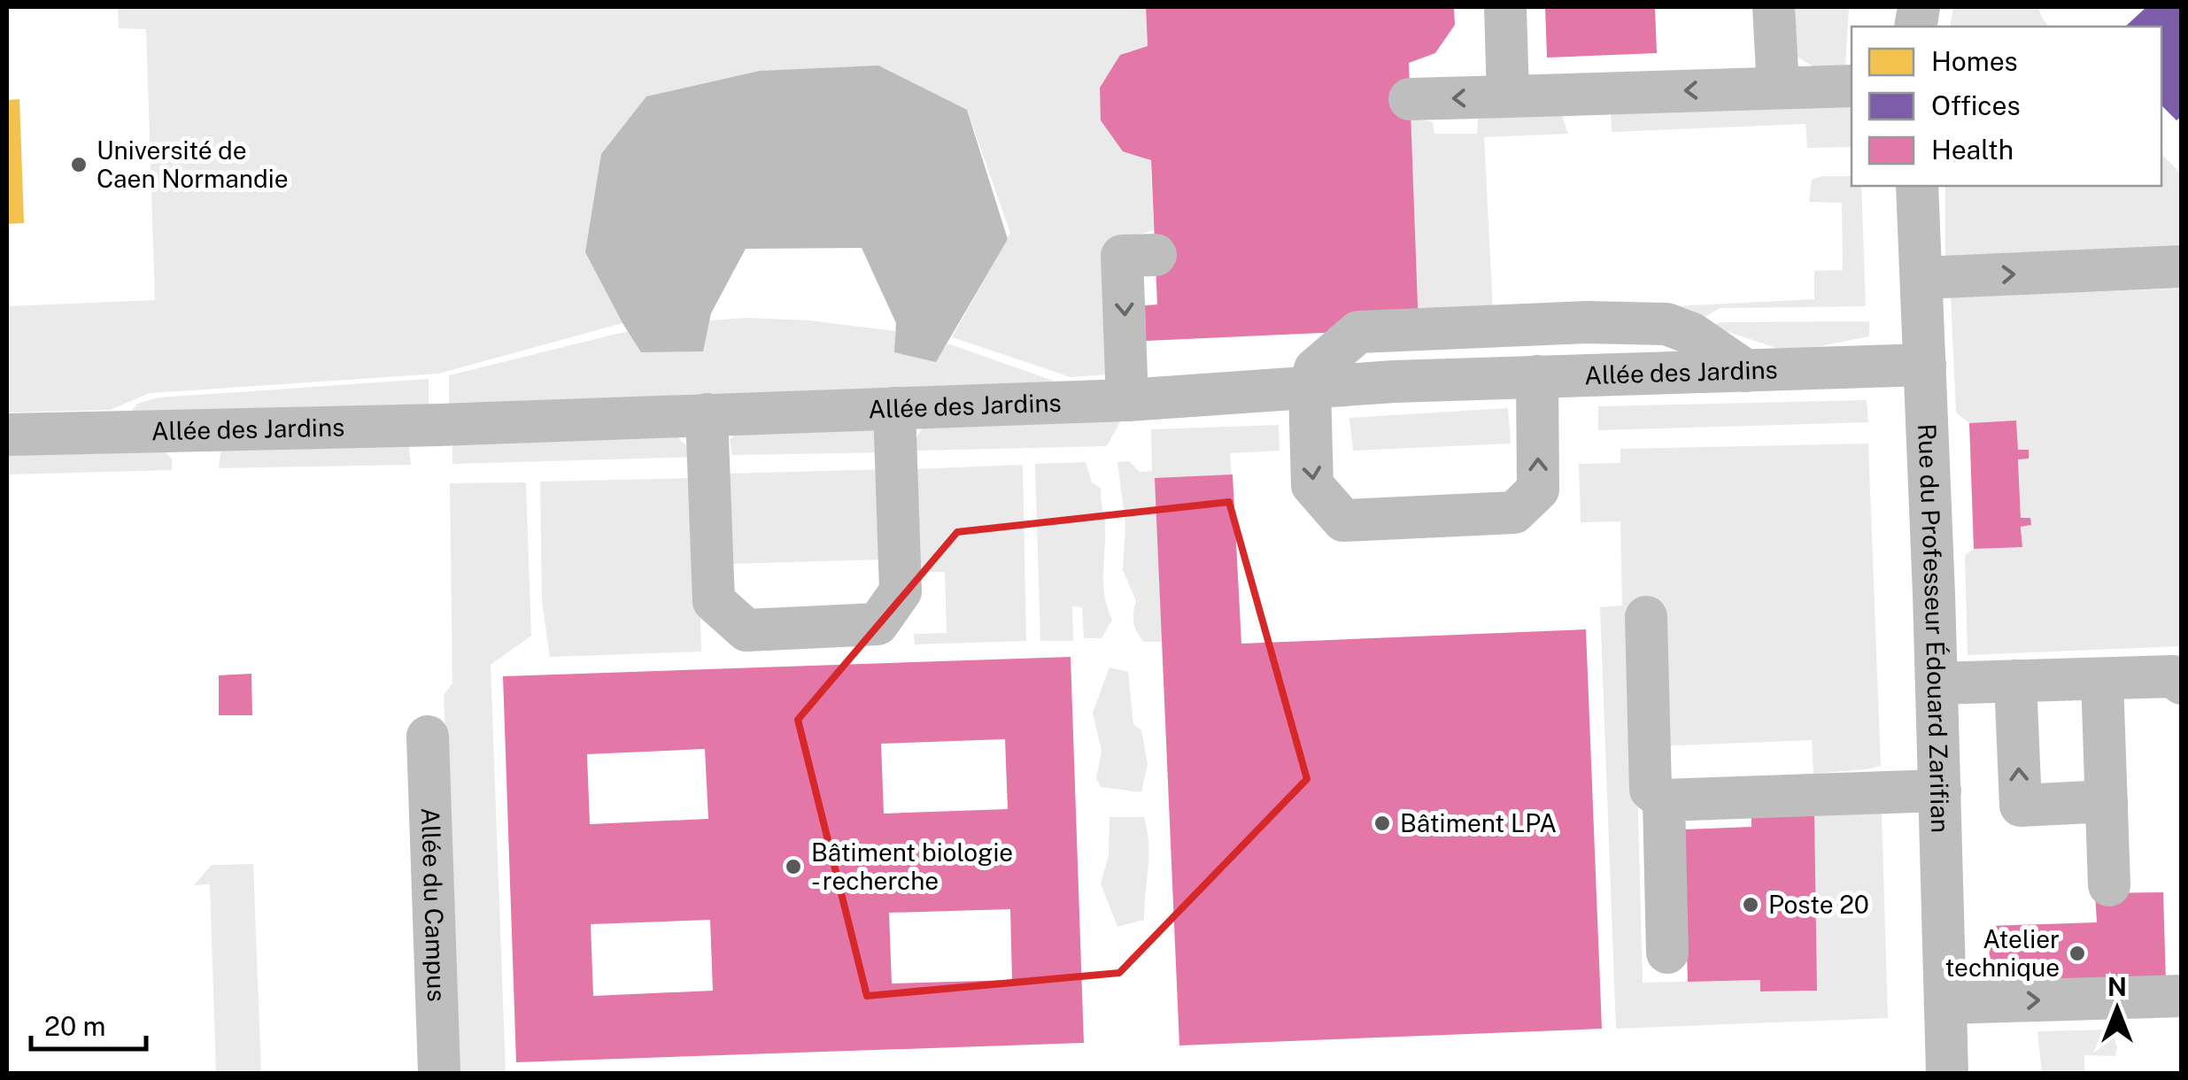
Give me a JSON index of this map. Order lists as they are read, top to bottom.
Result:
{
  "streets": {
    "street": ["Allée des Jardins", "Rue du Professeur Édouard Zarifian", "Allée du Campus"]
  },
  "crossings": [
    ["Allée des Jardins", "Rue du Professeur Édouard Zarifian"]
  ],
  "places": [
    "Université de Caen Normandie",
    "Bâtiment LPA",
    "Bâtiment biologie - recherche",
    "Poste 20",
    "Atelier technique"
  ],
  "legend": ["Homes", "Offices", "Health"],
  "scale_bar": "20 m",
  "north": "top"
}
